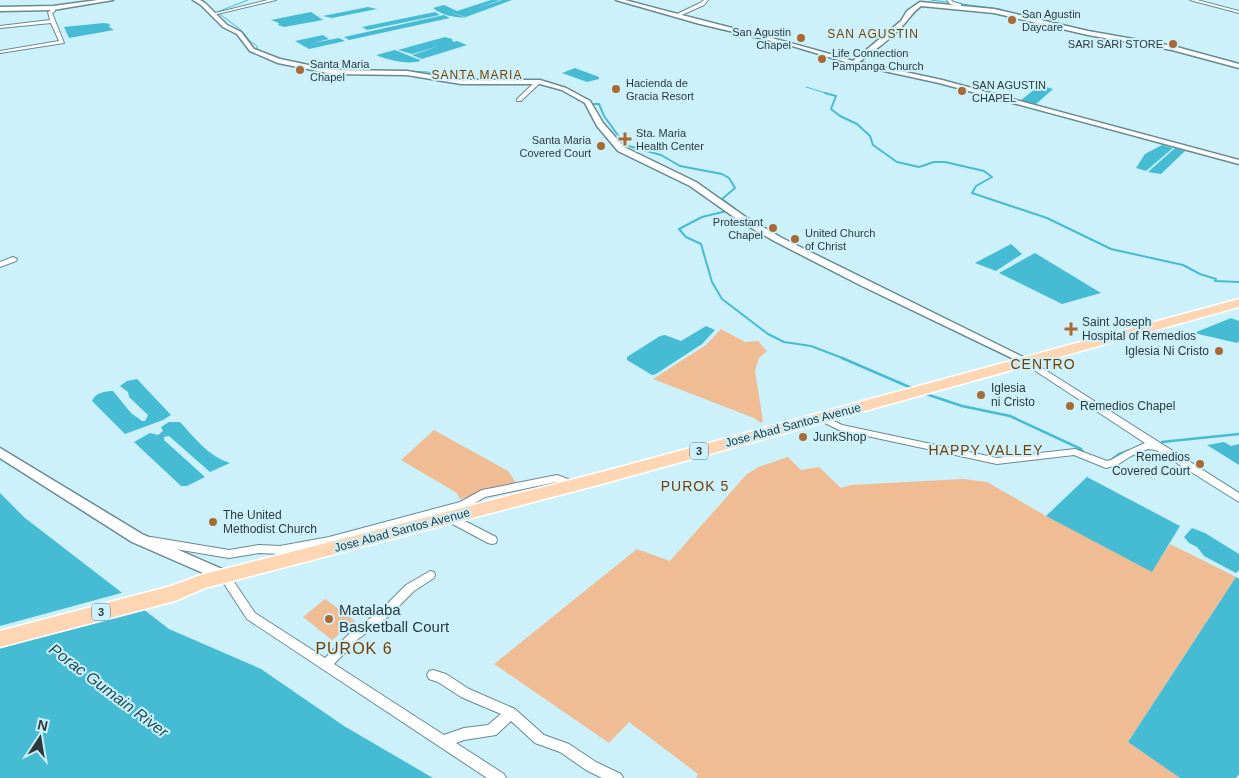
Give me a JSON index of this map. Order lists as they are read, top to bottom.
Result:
{
  "streets": {
    "highway": ["Jose Abad Santos Avenue", "3"]
  },
  "districts": [
    "SAN AGUSTIN",
    "SANTA MARIA",
    "CENTRO",
    "HAPPY VALLEY",
    "PUROK 5",
    "PUROK 6"
  ],
  "water": ["Porac Gumain River"],
  "places": {
    "other": [
      "San Agustin Daycare",
      "San Agustin Chapel",
      "SARI SARI STORE",
      "Life Connection Pampanga Church",
      "Santa Maria Chapel",
      "Hacienda de Gracia Resort",
      "SAN AGUSTIN CHAPEL",
      "Santa Maria Covered Court",
      "Protestant Chapel",
      "United Church of Christ",
      "Iglesia Ni Cristo",
      "Iglesia ni Cristo",
      "Remedios Chapel",
      "JunkShop",
      "Remedios Covered Court",
      "The United Methodist Church",
      "Matalaba Basketball Court"
    ],
    "health": ["Sta. Maria Health Center", "Saint Joseph Hospital of Remedios"]
  },
  "north": "top"
}
